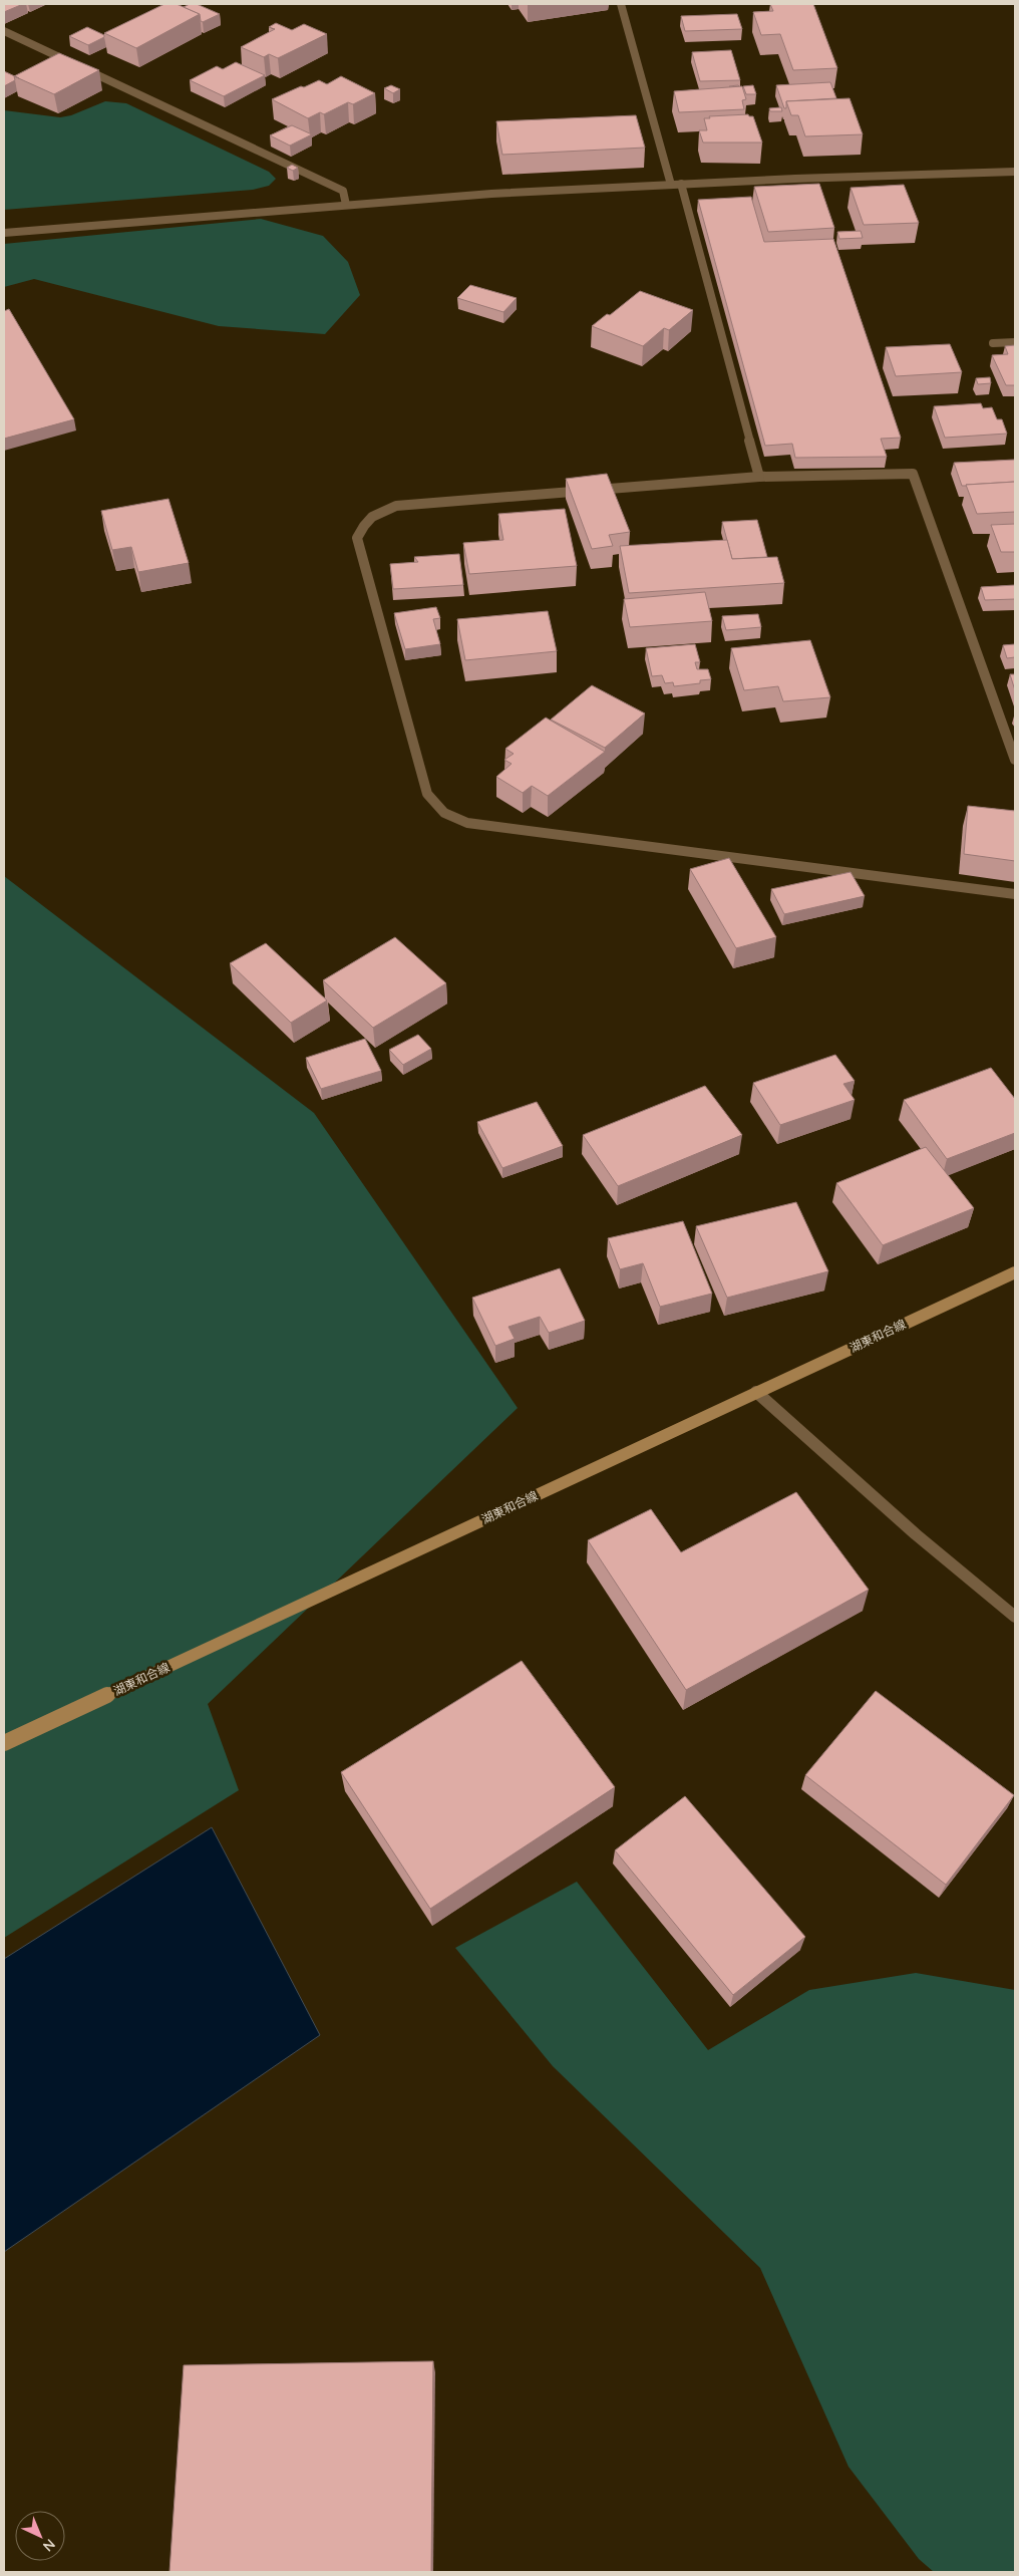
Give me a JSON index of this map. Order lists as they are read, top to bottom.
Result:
{
  "streets": {
    "main road": ["湖東和合線"]
  },
  "north": "bottom right"
}
